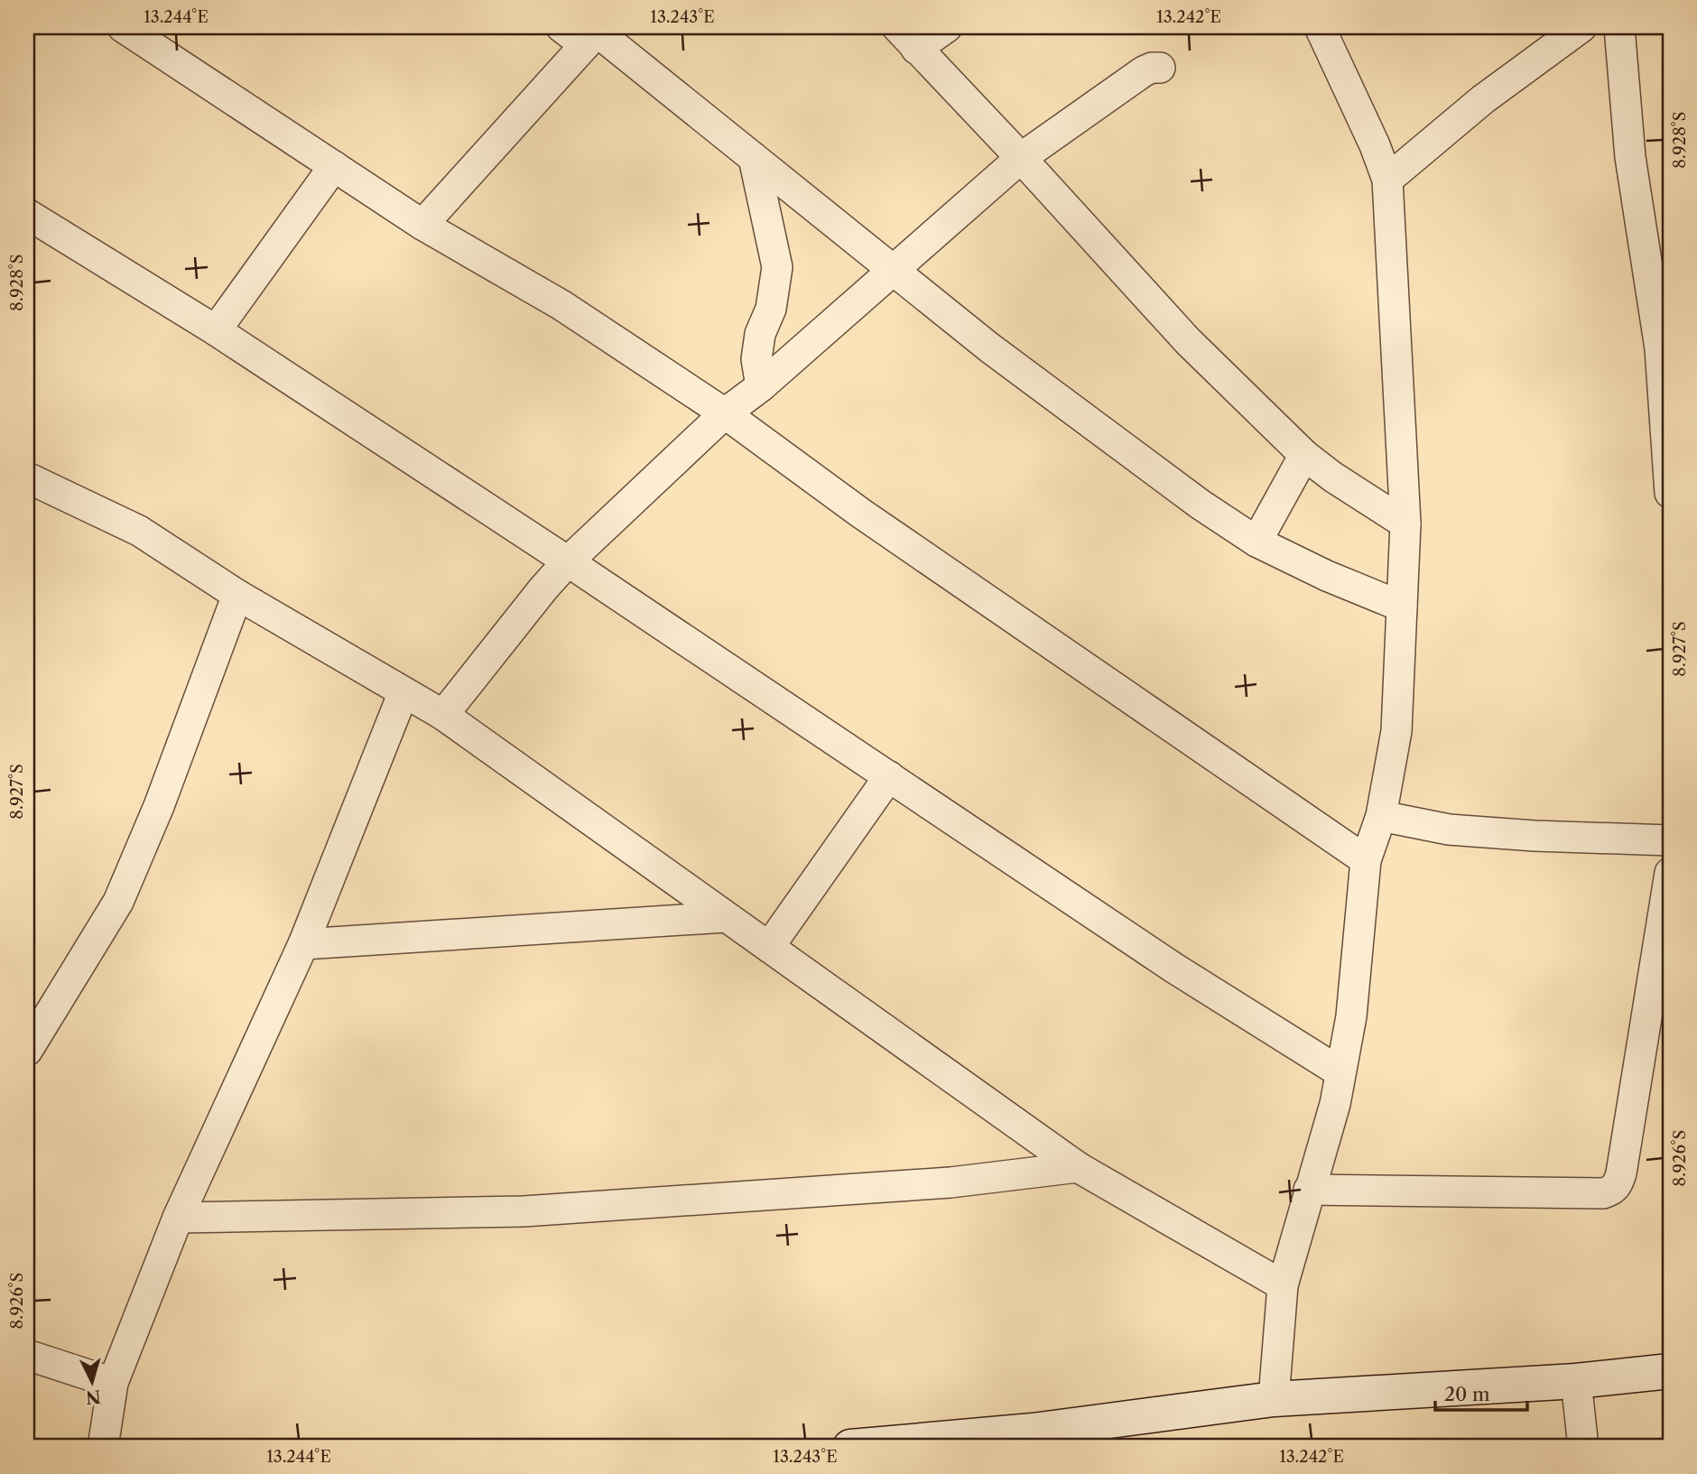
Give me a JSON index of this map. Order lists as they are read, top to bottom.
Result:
{
  "scale_bar": "20 m",
  "north": "bottom",
  "coordinates": [
    "13.244°E",
    "13.243°E",
    "13.242°E",
    "8.928°S",
    "8.927°S",
    "8.926°S"
  ]
}
